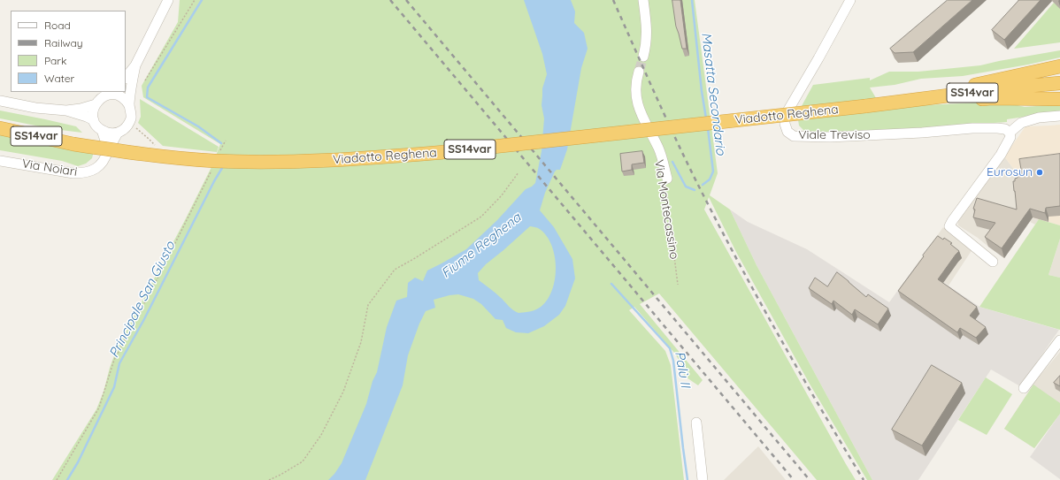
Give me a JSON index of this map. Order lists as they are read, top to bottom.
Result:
{
  "streets": {
    "highway": ["SS14var", "Viadotto Reghena"],
    "street": ["Viale Treviso", "Via Noiari", "Via Montecassino"]
  },
  "crossings": [
    ["SS14var", "Viadotto Reghena"]
  ],
  "water": [
    "Masatta Secondario",
    "Fiume Reghena",
    "Principale San Giusto",
    "Palù II"
  ],
  "places": ["Eurosun"],
  "legend": [
    "Road",
    "Railway",
    "Park",
    "Water"
  ]
}
